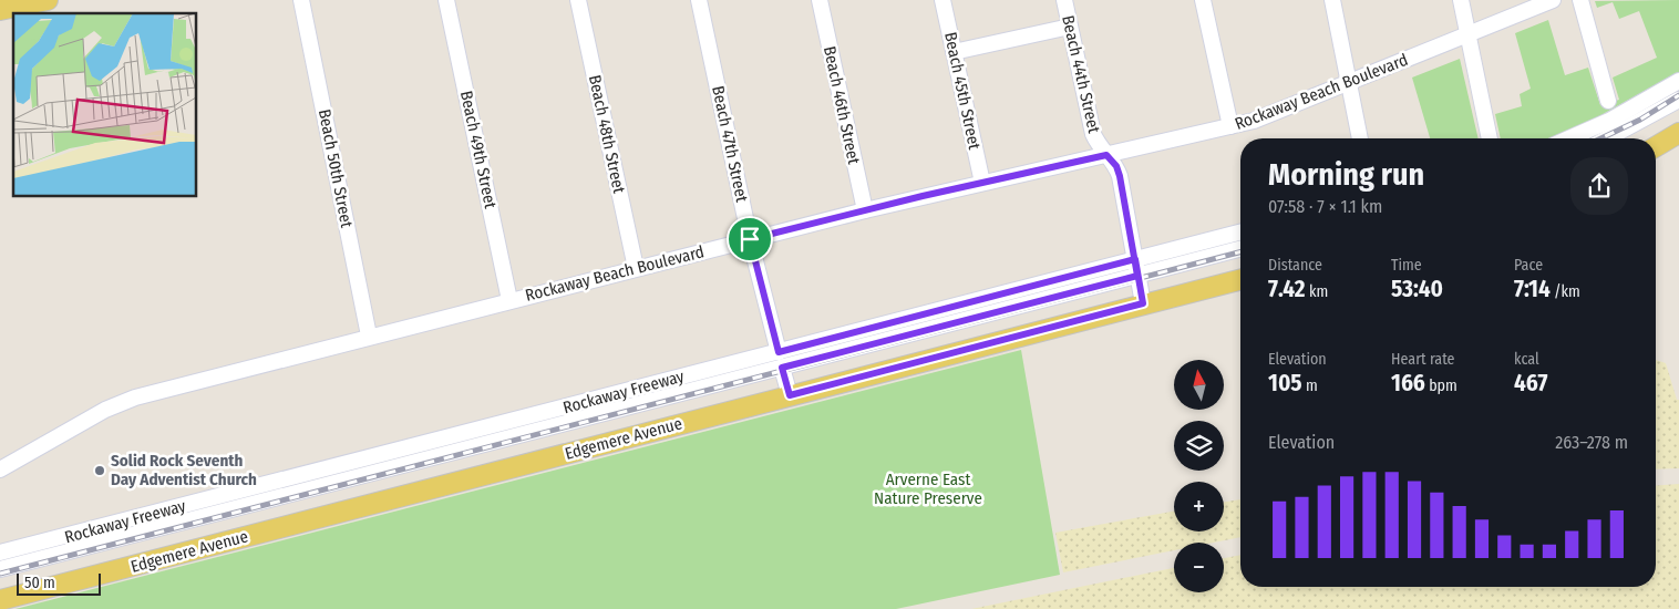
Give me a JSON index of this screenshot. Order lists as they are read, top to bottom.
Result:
{
  "streets": {
    "main road": ["Edgemere Avenue"],
    "street": [
      "Beach 44th Street",
      "Beach 45th Street",
      "Rockaway Beach Boulevard",
      "Beach 46th Street",
      "Beach 48th Street",
      "Beach 47th Street",
      "Beach 49th Street",
      "Beach 50th Street",
      "Rockaway Freeway"
    ]
  },
  "crossings": [
    ["Beach 44th Street", "Rockaway Beach Boulevard"],
    ["Beach 44th Street", "Rockaway Freeway"],
    ["Beach 44th Street", "Edgemere Avenue"],
    ["Beach 45th Street", "Rockaway Beach Boulevard"],
    ["Rockaway Beach Boulevard", "Beach 46th Street"],
    ["Rockaway Beach Boulevard", "Beach 48th Street"],
    ["Rockaway Beach Boulevard", "Beach 47th Street"],
    ["Rockaway Beach Boulevard", "Beach 49th Street"],
    ["Rockaway Beach Boulevard", "Beach 50th Street"],
    ["Beach 47th Street", "Rockaway Freeway"]
  ],
  "parks": ["Arverne East Nature Preserve"],
  "places": ["Solid Rock Seventh Day Adventist Church"],
  "scale_bar": "50 m",
  "north": "top",
  "page": {
    "heading": ["Morning run", "07:58 · 7 × 1.1 km"],
    "stats": [
      ["Distance", "7.42 km"],
      ["Time", "53:40"],
      ["Pace", "7:14 /km"],
      ["Elevation", "105 m"],
      ["Heart rate", "166 bpm"],
      ["kcal", "467"]
    ],
    "map_buttons": ["+", "−"],
    "chart": ["Elevation", "263–278 m"],
    "scale": "50 m"
  }
}
